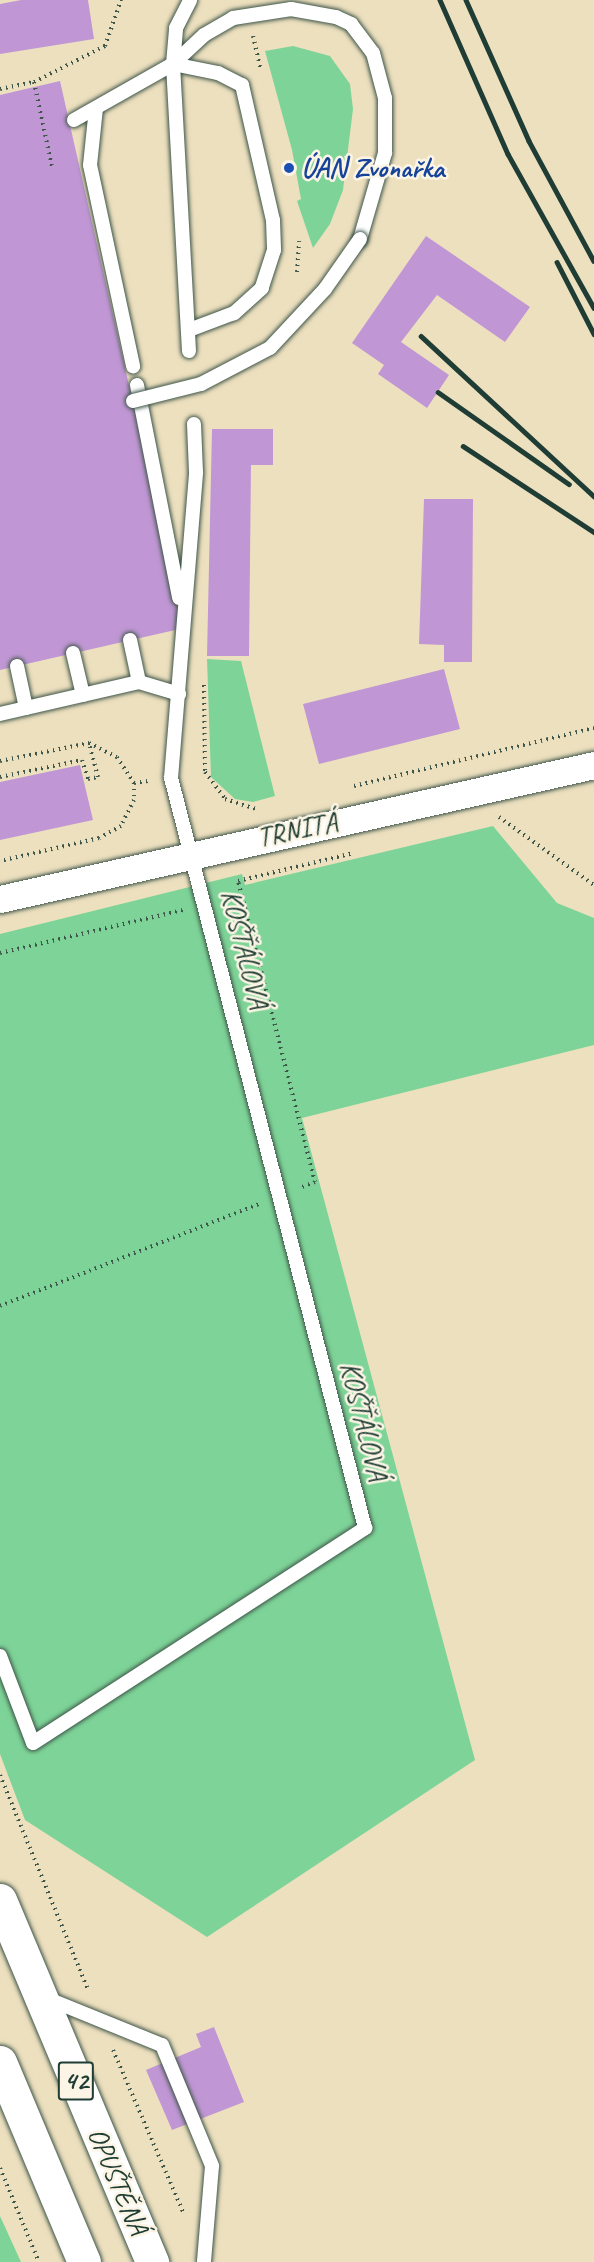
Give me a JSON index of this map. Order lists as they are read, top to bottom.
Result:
{
  "streets": {
    "main road": ["42", "OPUŠTĚNÁ"],
    "street": ["TRNITÁ"],
    "lane": ["KOŠŤÁLOVÁ"]
  },
  "crossings": [
    ["TRNITÁ", "KOŠŤÁLOVÁ"]
  ],
  "places": ["ÚAN Zvonařka"]
}
